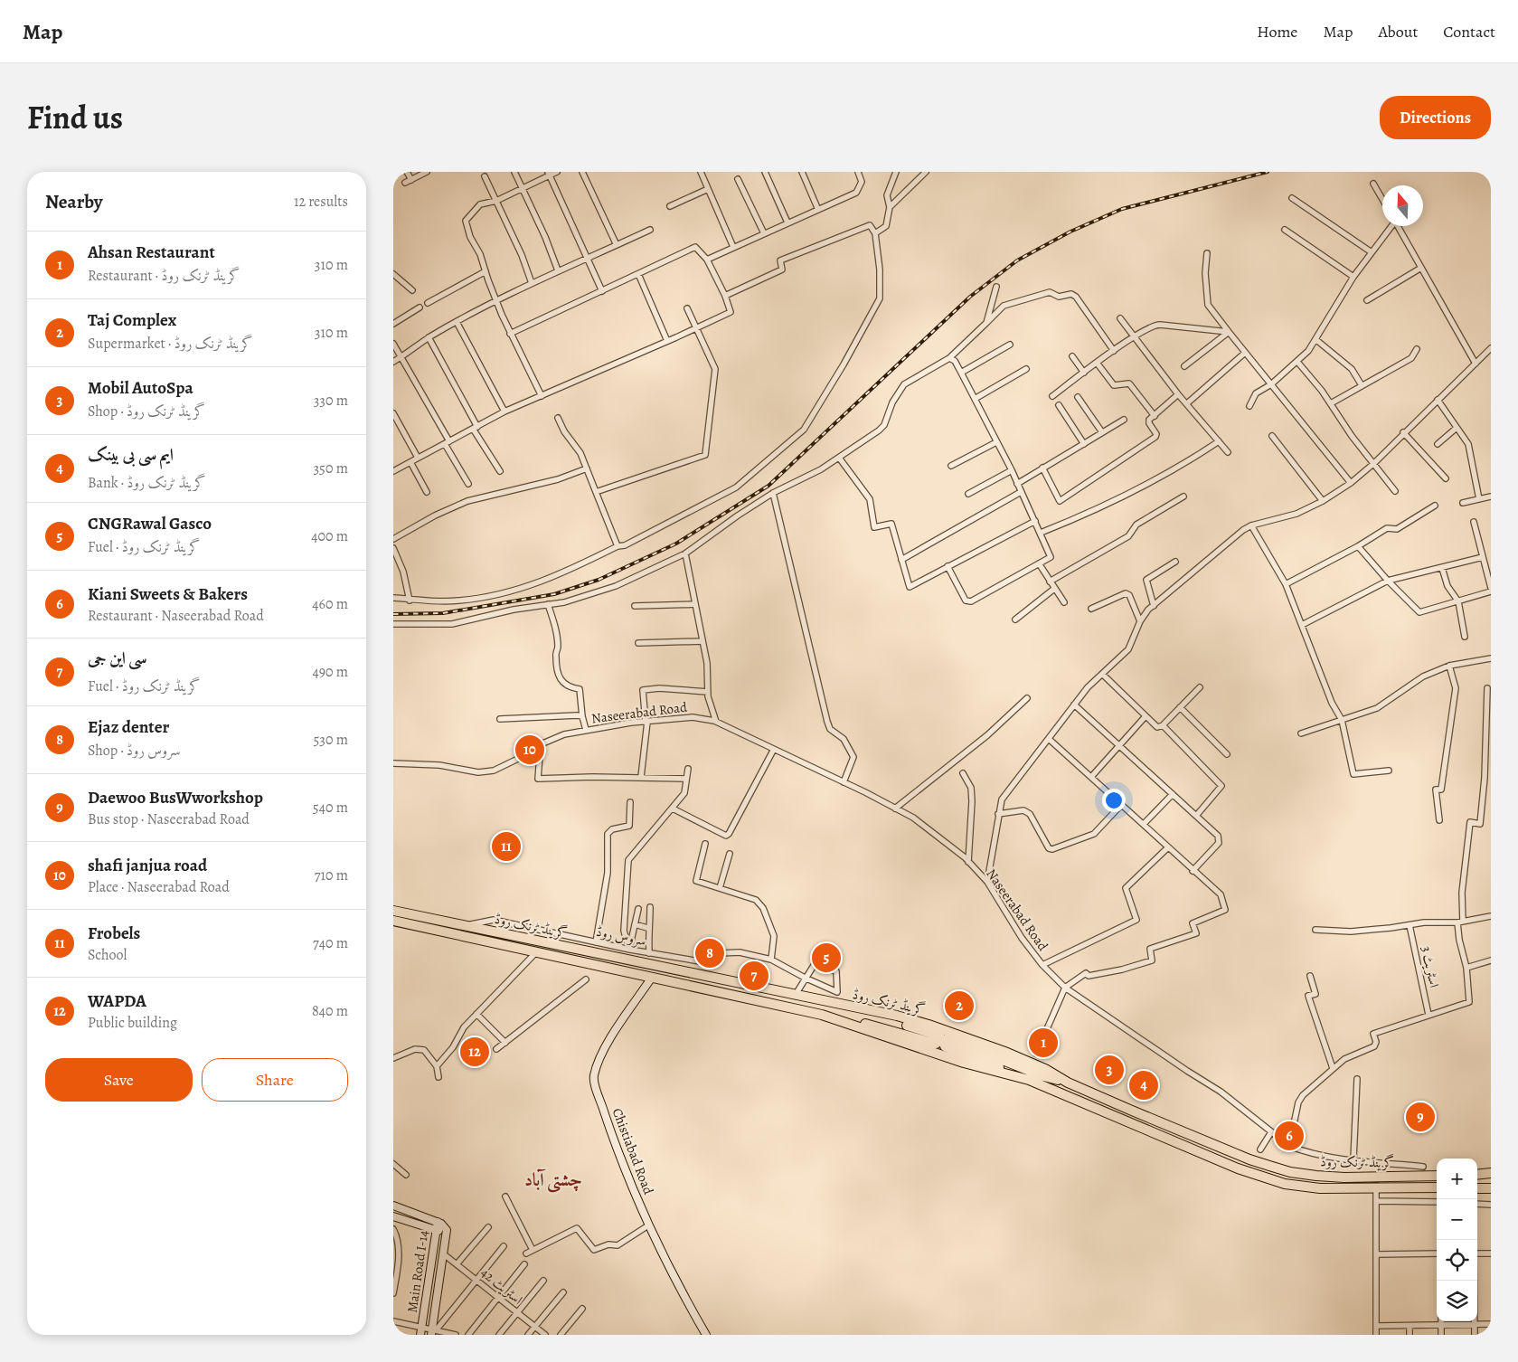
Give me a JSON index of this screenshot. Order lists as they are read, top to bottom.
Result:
{
  "streets": {
    "highway": ["گرینڈ ٹرنک روڈ"],
    "main road": ["Chistiabad Road", "Main Road I-14"],
    "street": [
      "Naseerabad Road",
      "سروس روڈ",
      "اسٹریٹ 3",
      "اسٹریٹ 42"
    ]
  },
  "crossings": [
    ["گرینڈ ٹرنک روڈ", "سروس روڈ"],
    ["گرینڈ ٹرنک روڈ", "Chistiabad Road"],
    ["Main Road I-14", "اسٹریٹ 42"]
  ],
  "districts": ["چشتی آباد"],
  "north": "top",
  "page": {
    "header": "Map",
    "nav": [
      "Home",
      "Map",
      "About",
      "Contact"
    ],
    "title": "Find us",
    "buttons": [
      "Directions",
      ["Save", "Share"]
    ],
    "heading": ["Nearby", "12 results"],
    "list": [
      {
        "mark": "1",
        "name": "Ahsan Restaurant",
        "note": "Restaurant · گرینڈ ٹرنک روڈ",
        "value": "310 m"
      },
      {
        "mark": "2",
        "name": "Taj Complex",
        "note": "Supermarket · گرینڈ ٹرنک روڈ",
        "value": "310 m"
      },
      {
        "mark": "3",
        "name": "Mobil AutoSpa",
        "note": "Shop · گرینڈ ٹرنک روڈ",
        "value": "330 m"
      },
      {
        "mark": "4",
        "name": "ایم سی بی بینک",
        "note": "Bank · گرینڈ ٹرنک روڈ",
        "value": "350 m"
      },
      {
        "mark": "5",
        "name": "CNGRawal Gasco",
        "note": "Fuel · گرینڈ ٹرنک روڈ",
        "value": "400 m"
      },
      {
        "mark": "6",
        "name": "Kiani Sweets & Bakers",
        "note": "Restaurant · Naseerabad Road",
        "value": "460 m"
      },
      {
        "mark": "7",
        "name": "سی این جی",
        "note": "Fuel · گرینڈ ٹرنک روڈ",
        "value": "490 m"
      },
      {
        "mark": "8",
        "name": "Ejaz denter",
        "note": "Shop · سروس روڈ",
        "value": "530 m"
      },
      {
        "mark": "9",
        "name": "Daewoo BusWworkshop",
        "note": "Bus stop · Naseerabad Road",
        "value": "540 m"
      },
      {
        "mark": "10",
        "name": "shafi janjua road",
        "note": "Place · Naseerabad Road",
        "value": "710 m"
      },
      {
        "mark": "11",
        "name": "Frobels",
        "note": "School",
        "value": "740 m"
      },
      {
        "mark": "12",
        "name": "WAPDA",
        "note": "Public building",
        "value": "840 m"
      }
    ],
    "pins": [
      "10",
      "11",
      "8",
      "5",
      "7",
      "2",
      "1",
      "12",
      "3",
      "4",
      "9",
      "6"
    ],
    "map_buttons": ["+", "−"]
  }
}
